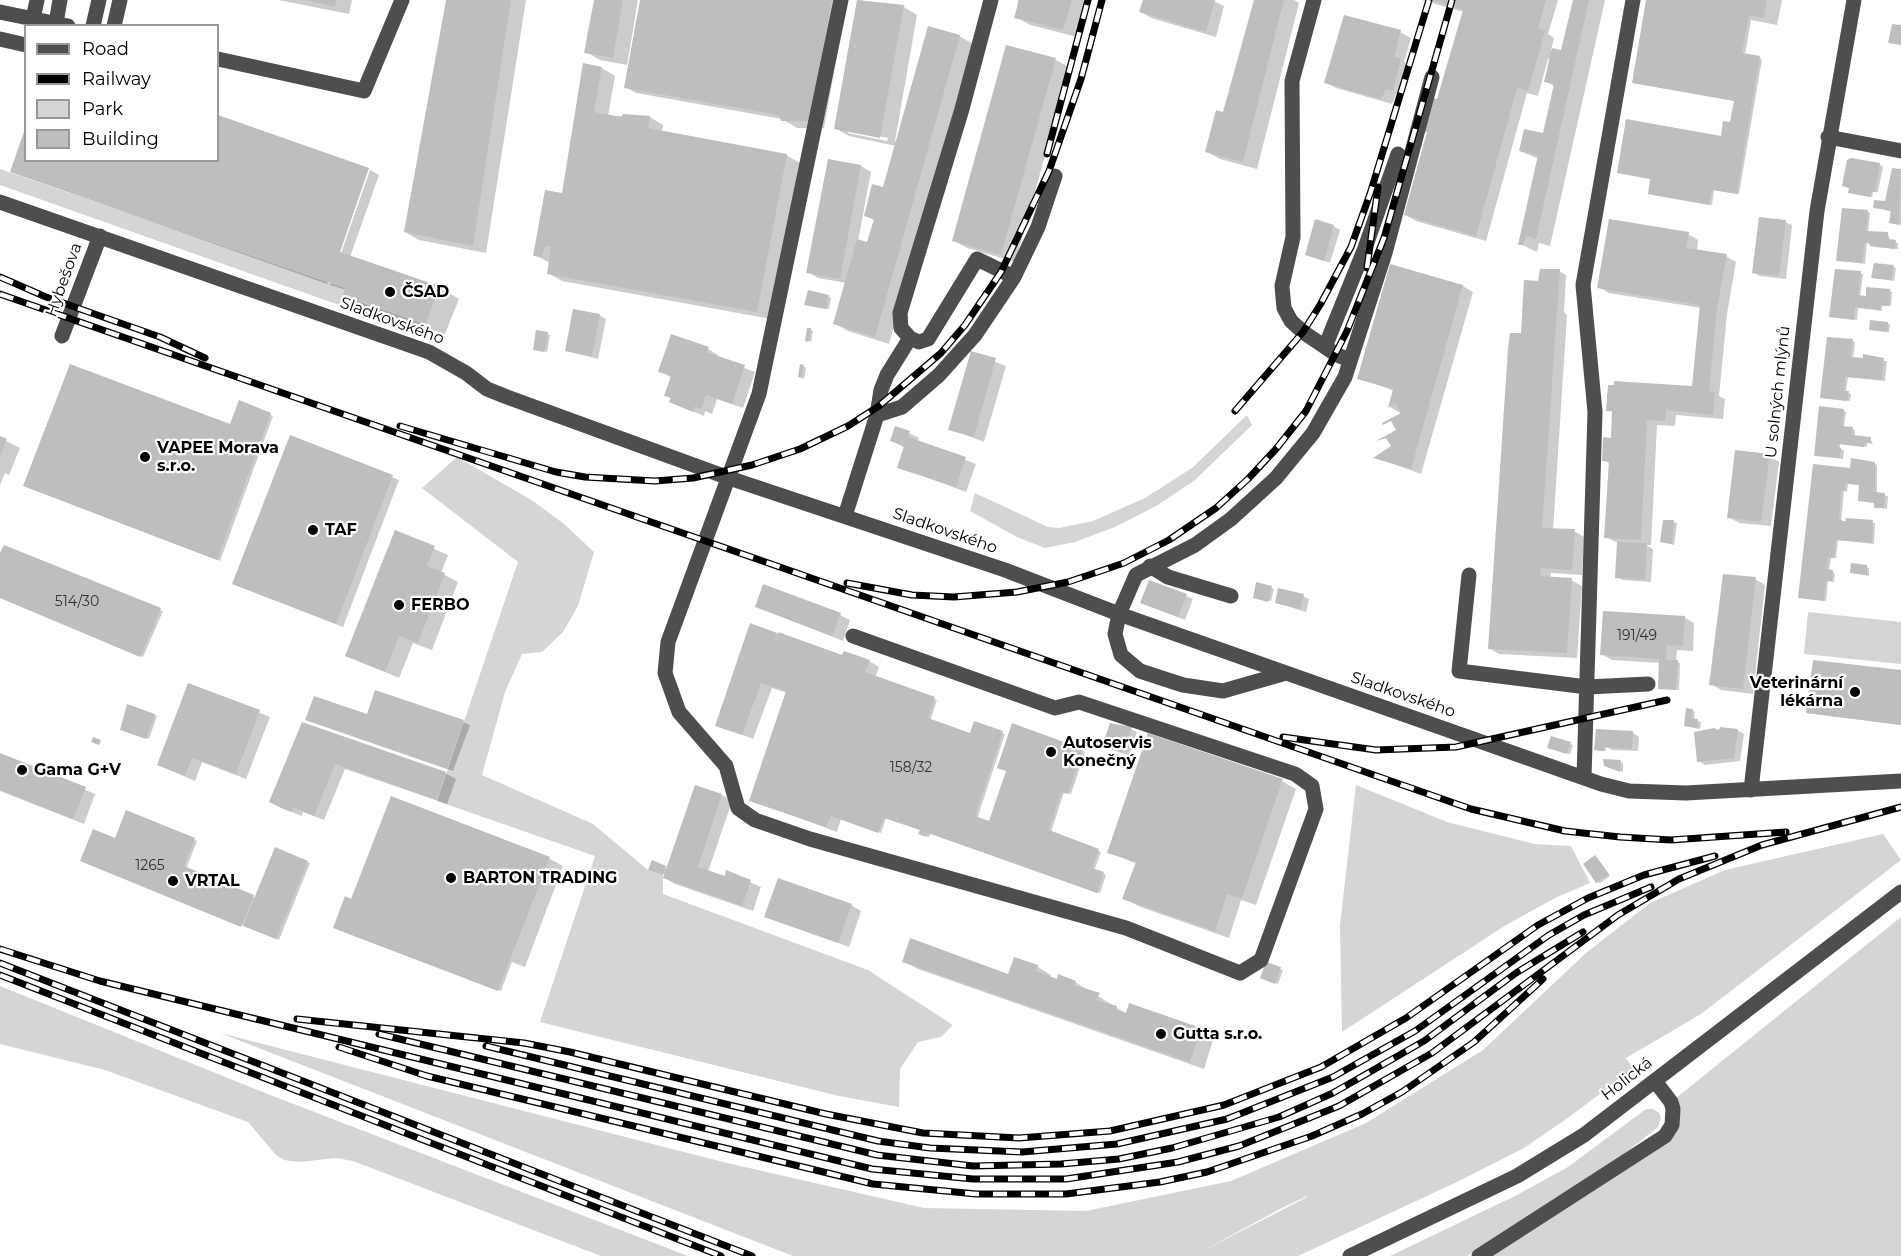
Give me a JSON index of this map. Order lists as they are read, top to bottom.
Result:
{
  "streets": {
    "street": [
      "Hybešova",
      "Sladkovského",
      "U solných mlýnů",
      "Holická"
    ]
  },
  "crossings": [
    ["Hybešova", "Sladkovského"],
    ["Sladkovského", "U solných mlýnů"]
  ],
  "places": [
    "ČSAD",
    "VAPEE Morava s.r.o.",
    "TAF",
    "FERBO",
    "Veterinární lékárna",
    "Autoservis Konečný",
    "Gama G+V",
    "BARTON TRADING",
    "VRTAL",
    "Gutta s.r.o."
  ],
  "house_numbers": [
    "514/30",
    "191/49",
    "158/32",
    "1265"
  ],
  "legend": [
    "Road",
    "Railway",
    "Park",
    "Building"
  ]
}
